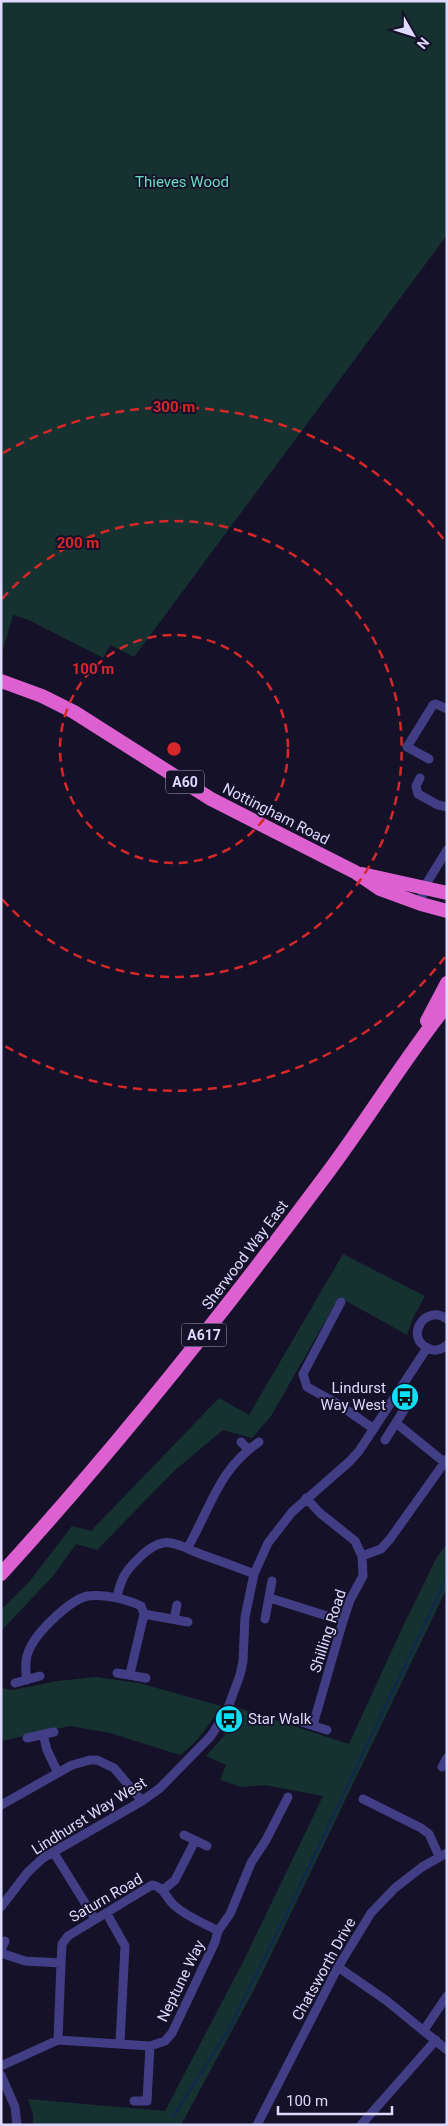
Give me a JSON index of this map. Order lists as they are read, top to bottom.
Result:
{
  "streets": {
    "highway": [
      "A60",
      "Nottingham Road",
      "Sherwood Way East",
      "A617"
    ],
    "street": [
      "Shilling Road",
      "Lindhurst Way West",
      "Saturn Road",
      "Chatsworth Drive",
      "Neptune Way"
    ]
  },
  "crossings": [
    ["Saturn Road", "Neptune Way"]
  ],
  "parks": ["Thieves Wood"],
  "places": {
    "bus stop": ["Lindurst Way West", "Star Walk"]
  },
  "scale_bar": "100 m",
  "north": "bottom right",
  "rings": ["300 m", "200 m", "100 m"]
}
